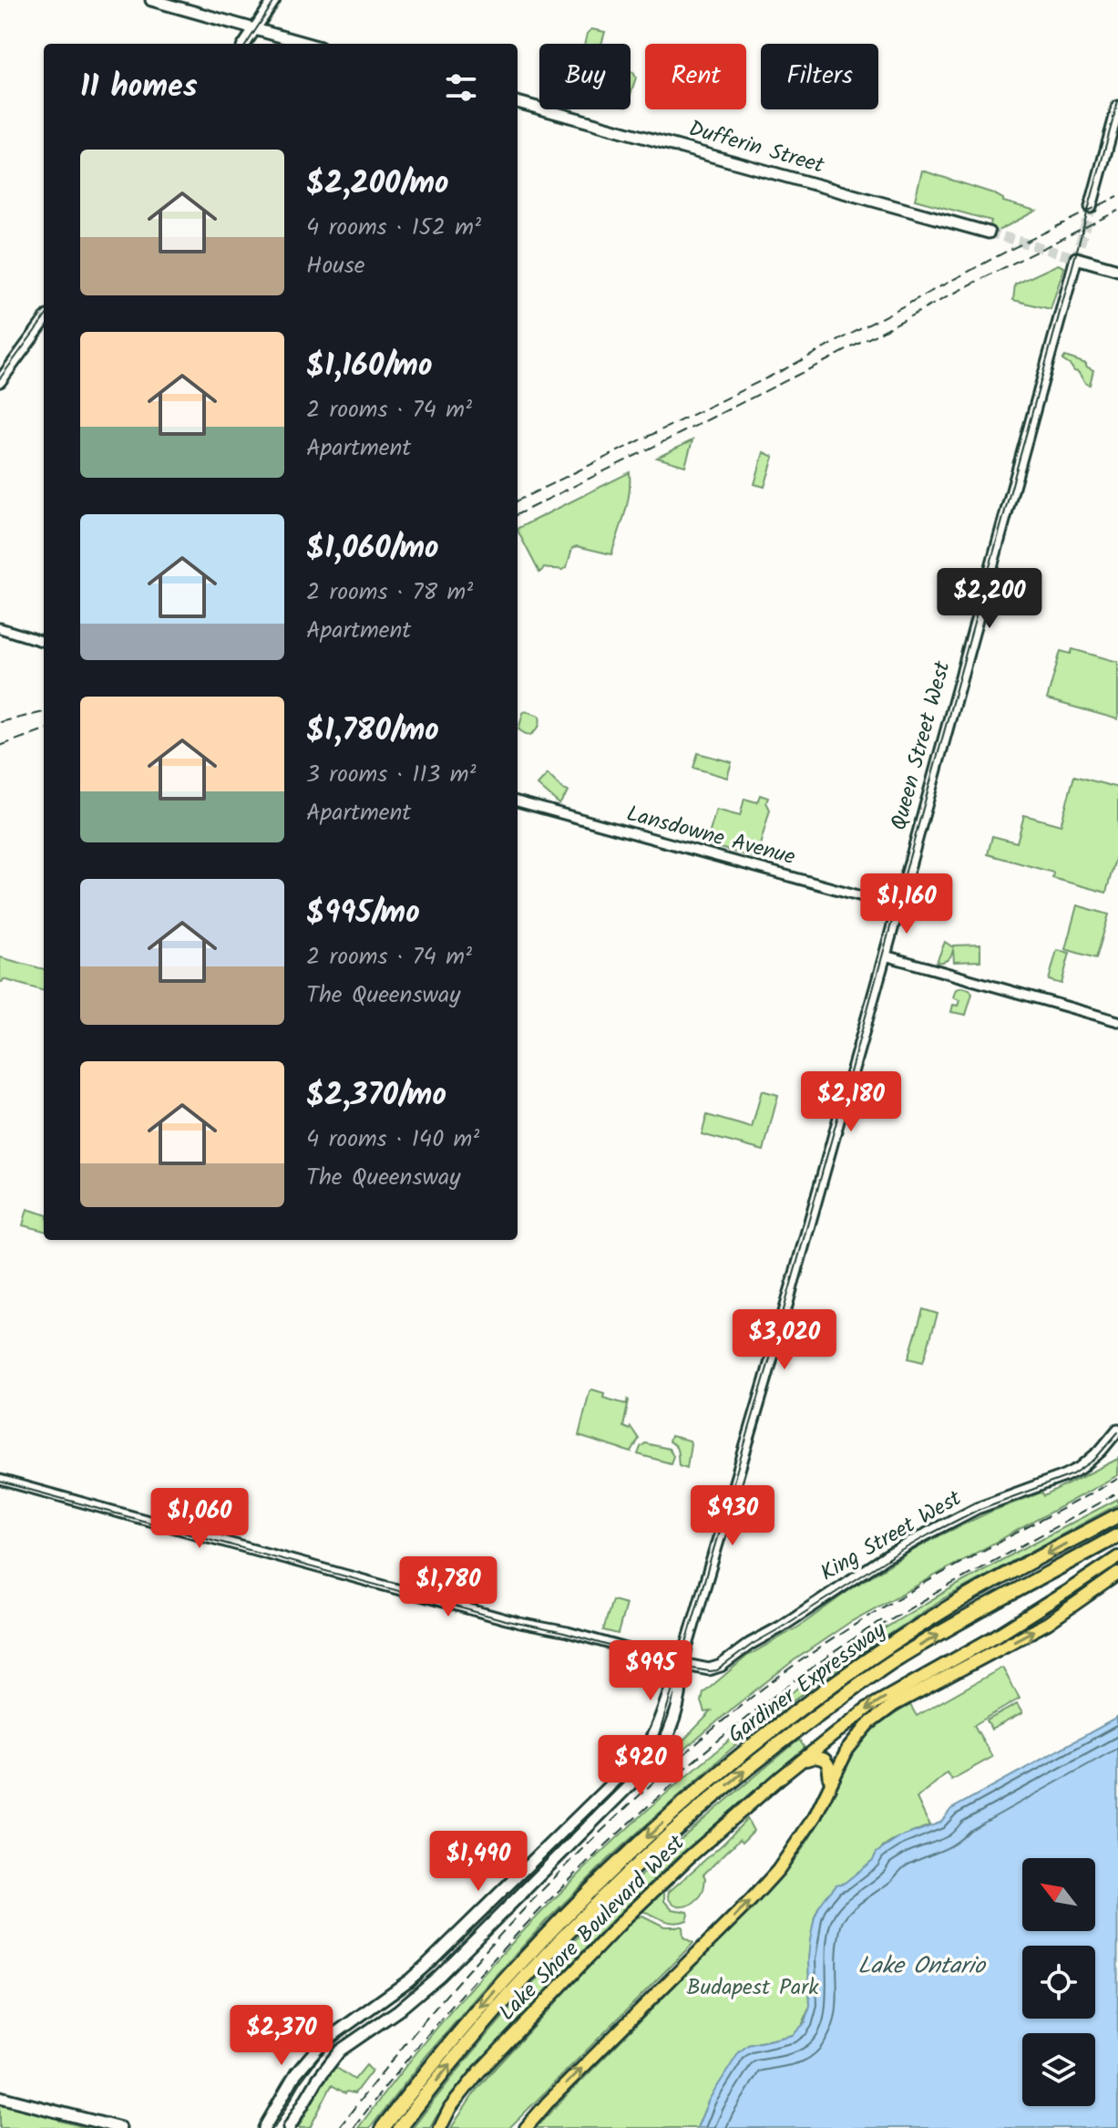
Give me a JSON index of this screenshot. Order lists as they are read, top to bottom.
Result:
{
  "streets": {
    "highway": ["Gardiner Expressway", "Lake Shore Boulevard West"],
    "main road": ["Dufferin Street", "Queen Street West", "King Street West"],
    "street": ["Lansdowne Avenue"]
  },
  "crossings": [
    ["Queen Street West", "Lansdowne Avenue"],
    ["Queen Street West", "King Street West"]
  ],
  "water": ["Lake Ontario"],
  "parks": ["Budapest Park"],
  "north": "top left",
  "page": {
    "chip": ["Buy", "Rent", "Filters"],
    "heading": "11 homes",
    "list": [
      {
        "name": "$2,200/mo",
        "note": "4 rooms · 152 m² · House"
      },
      {
        "name": "$1,160/mo",
        "note": "2 rooms · 74 m² · Apartment"
      },
      {
        "name": "$1,060/mo",
        "note": "2 rooms · 78 m² · Apartment"
      },
      {
        "name": "$1,780/mo",
        "note": "3 rooms · 113 m² · Apartment"
      },
      {
        "name": "$995/mo",
        "note": "2 rooms · 74 m² · The Queensway"
      },
      {
        "name": "$2,370/mo",
        "note": "4 rooms · 140 m² · The Queensway"
      }
    ],
    "price": [
      "$2,200",
      "$1,160",
      "$2,180",
      "$3,020",
      "$930",
      "$1,060",
      "$1,780",
      "$995",
      "$920",
      "$1,490",
      "$2,370"
    ]
  }
}
